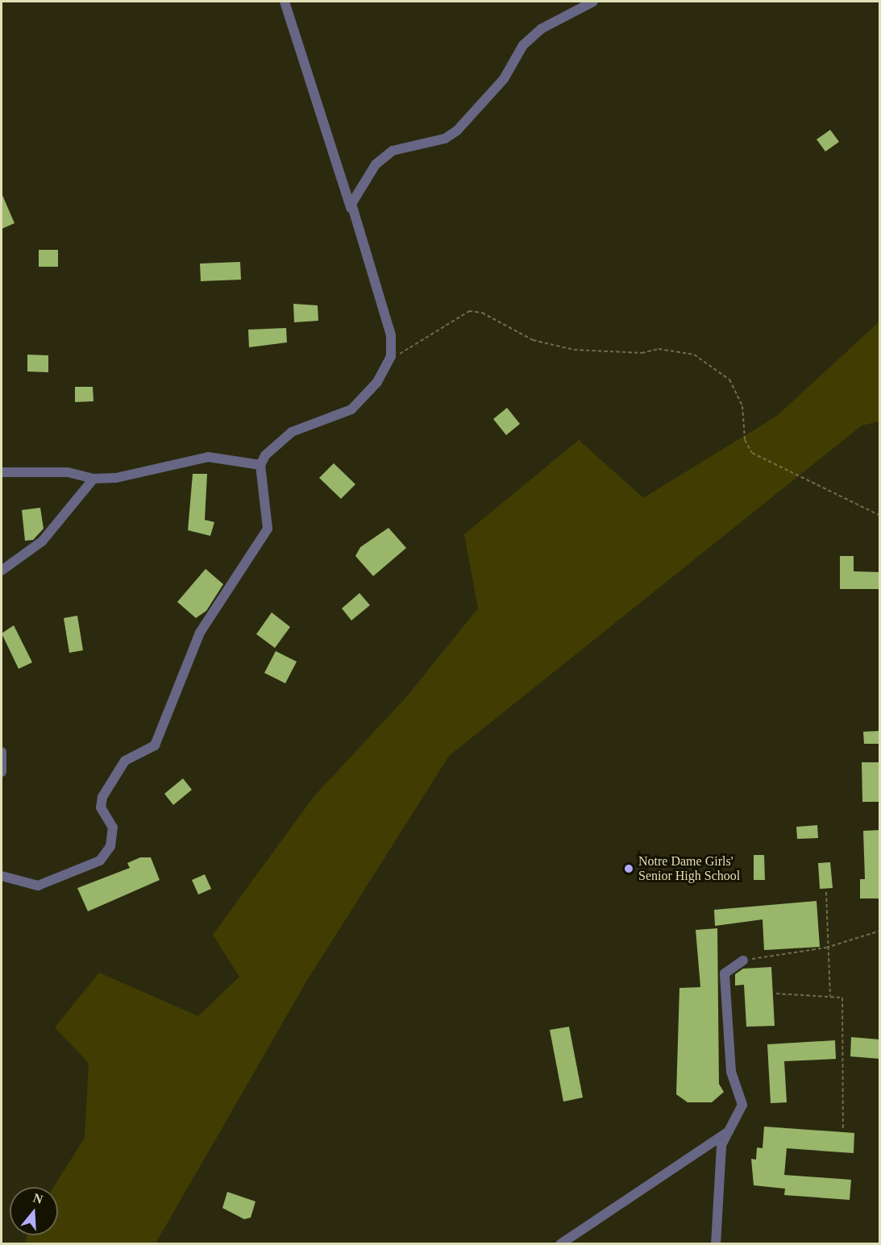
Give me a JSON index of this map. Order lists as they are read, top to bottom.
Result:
{
  "places": ["Notre Dame Girls' Senior High School"],
  "north": "top"
}
